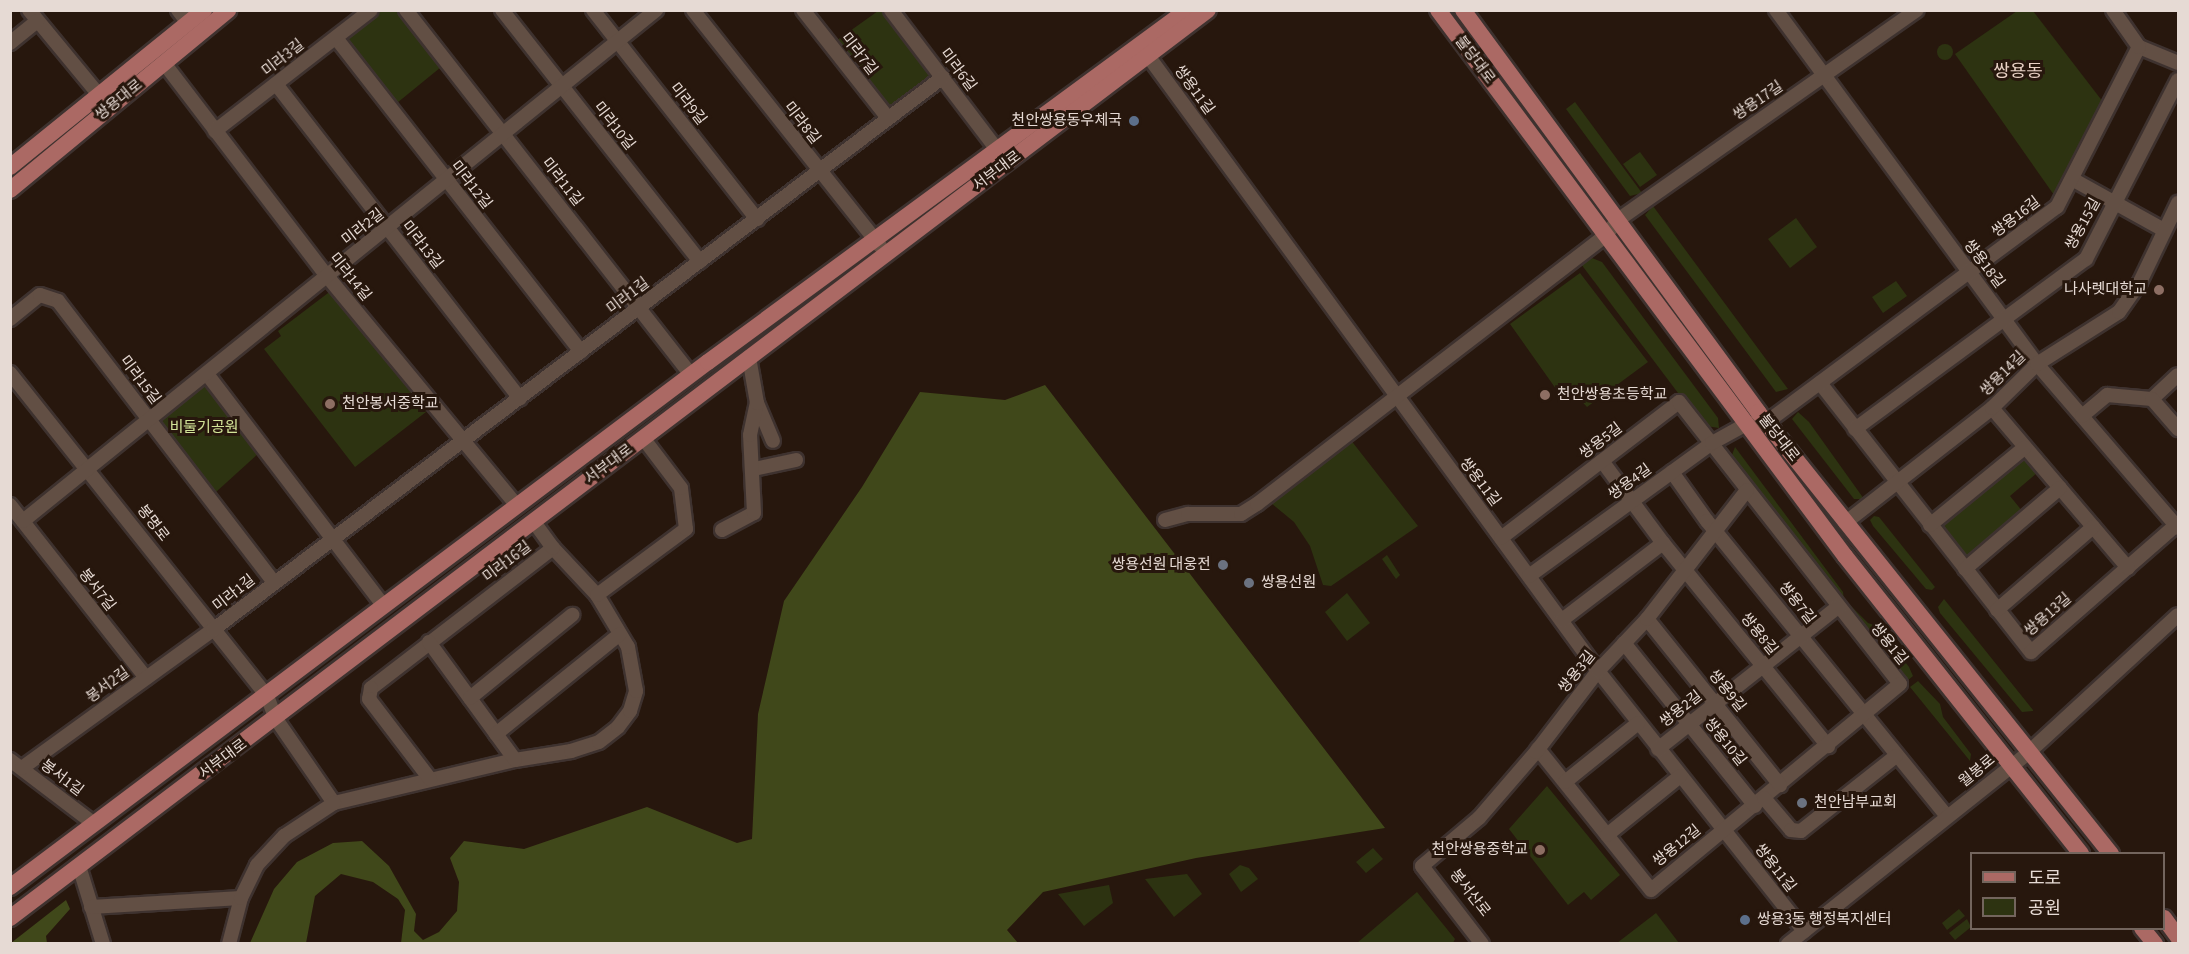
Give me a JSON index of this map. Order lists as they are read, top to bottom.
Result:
{
  "streets": {
    "main road": ["불당대로", "쌍용대로", "서부대로"],
    "street": [
      "미라7길",
      "미라3길",
      "미라6길",
      "쌍용11길",
      "쌍용17길",
      "미라9길",
      "미라8길",
      "미라10길",
      "미라11길",
      "미라12길",
      "쌍용16길",
      "쌍용15길",
      "미라2길",
      "미라13길",
      "쌍용18길",
      "미라14길",
      "미라1길",
      "쌍용14길",
      "미라15길",
      "쌍용5길",
      "쌍용4길",
      "봉명로",
      "미라16길",
      "봉서7길",
      "쌍용7길",
      "쌍용13길",
      "쌍용8길",
      "쌍용1길",
      "쌍용3길",
      "봉서2길",
      "쌍용9길",
      "쌍용2길",
      "쌍용10길",
      "월봉로",
      "봉서1길",
      "쌍용12길",
      "봉서산로"
    ]
  },
  "crossings": [
    ["미라7길", "미라1길"],
    ["미라3길", "미라12길"],
    ["미라3길", "미라13길"],
    ["미라3길", "미라14길"],
    ["불당대로", "쌍용17길"],
    ["불당대로", "쌍용16길"],
    ["불당대로", "쌍용14길"],
    ["불당대로", "쌍용4길"],
    ["불당대로", "월봉로"],
    ["미라6길", "서부대로"],
    ["미라6길", "미라1길"],
    ["쌍용11길", "쌍용17길"],
    ["쌍용11길", "서부대로"],
    ["쌍용11길", "쌍용5길"],
    ["쌍용11길", "쌍용4길"],
    ["쌍용11길", "쌍용1길"],
    ["쌍용11길", "쌍용3길"],
    ["쌍용11길", "쌍용2길"],
    ["쌍용11길", "월봉로"],
    ["쌍용11길", "쌍용12길"],
    ["쌍용대로", "미라14길"],
    ["쌍용17길", "쌍용18길"],
    ["미라9길", "미라2길"],
    ["미라9길", "미라1길"],
    ["미라8길", "서부대로"],
    ["미라8길", "미라1길"],
    ["미라10길", "미라2길"],
    ["미라10길", "미라1길"],
    ["서부대로", "미라11길"],
    ["서부대로", "미라14길"],
    ["서부대로", "봉명로"],
    ["서부대로", "봉서1길"],
    ["미라11길", "미라2길"],
    ["미라11길", "미라1길"],
    ["미라12길", "미라2길"],
    ["미라12길", "미라1길"],
    ["쌍용16길", "쌍용18길"],
    ["쌍용16길", "쌍용4길"],
    ["쌍용16길", "쌍용13길"],
    ["쌍용15길", "쌍용18길"],
    ["쌍용15길", "쌍용13길"],
    ["미라2길", "미라13길"],
    ["미라2길", "미라14길"],
    ["미라2길", "미라15길"],
    ["미라2길", "봉명로"],
    ["미라13길", "미라1길"],
    ["쌍용18길", "쌍용14길"],
    ["쌍용18길", "쌍용13길"],
    ["미라14길", "미라1길"],
    ["미라1길", "미라15길"],
    ["미라1길", "봉명로"],
    ["미라1길", "봉서2길"],
    ["쌍용14길", "쌍용13길"],
    ["쌍용5길", "쌍용4길"],
    ["쌍용5길", "쌍용8길"],
    ["쌍용5길", "쌍용1길"],
    ["쌍용4길", "쌍용7길"],
    ["쌍용4길", "쌍용8길"],
    ["쌍용4길", "쌍용1길"],
    ["봉명로", "봉서2길"],
    ["봉서7길", "봉서2길"],
    ["쌍용7길", "쌍용1길"],
    ["쌍용7길", "쌍용3길"],
    ["쌍용7길", "쌍용2길"],
    ["쌍용7길", "월봉로"],
    ["쌍용8길", "쌍용1길"],
    ["쌍용8길", "쌍용3길"],
    ["쌍용8길", "쌍용2길"],
    ["쌍용1길", "쌍용3길"],
    ["쌍용1길", "쌍용9길"],
    ["쌍용1길", "쌍용2길"],
    ["쌍용1길", "쌍용10길"],
    ["쌍용1길", "쌍용12길"],
    ["쌍용3길", "쌍용9길"],
    ["쌍용3길", "쌍용10길"],
    ["쌍용3길", "쌍용12길"],
    ["쌍용3길", "봉서산로"],
    ["봉서2길", "봉서1길"],
    ["쌍용9길", "쌍용2길"],
    ["쌍용2길", "쌍용10길"]
  ],
  "districts": ["쌍용동"],
  "parks": ["비둘기공원"],
  "places": [
    "천안쌍용동우체국",
    "나사렛대학교",
    "천안쌍용초등학교",
    "천안봉서중학교",
    "쌍용선원 대웅전",
    "쌍용선원",
    "천안남부교회",
    "천안쌍용중학교",
    "쌍용3동 행정복지센터"
  ],
  "legend": ["도로", "공원"]
}
